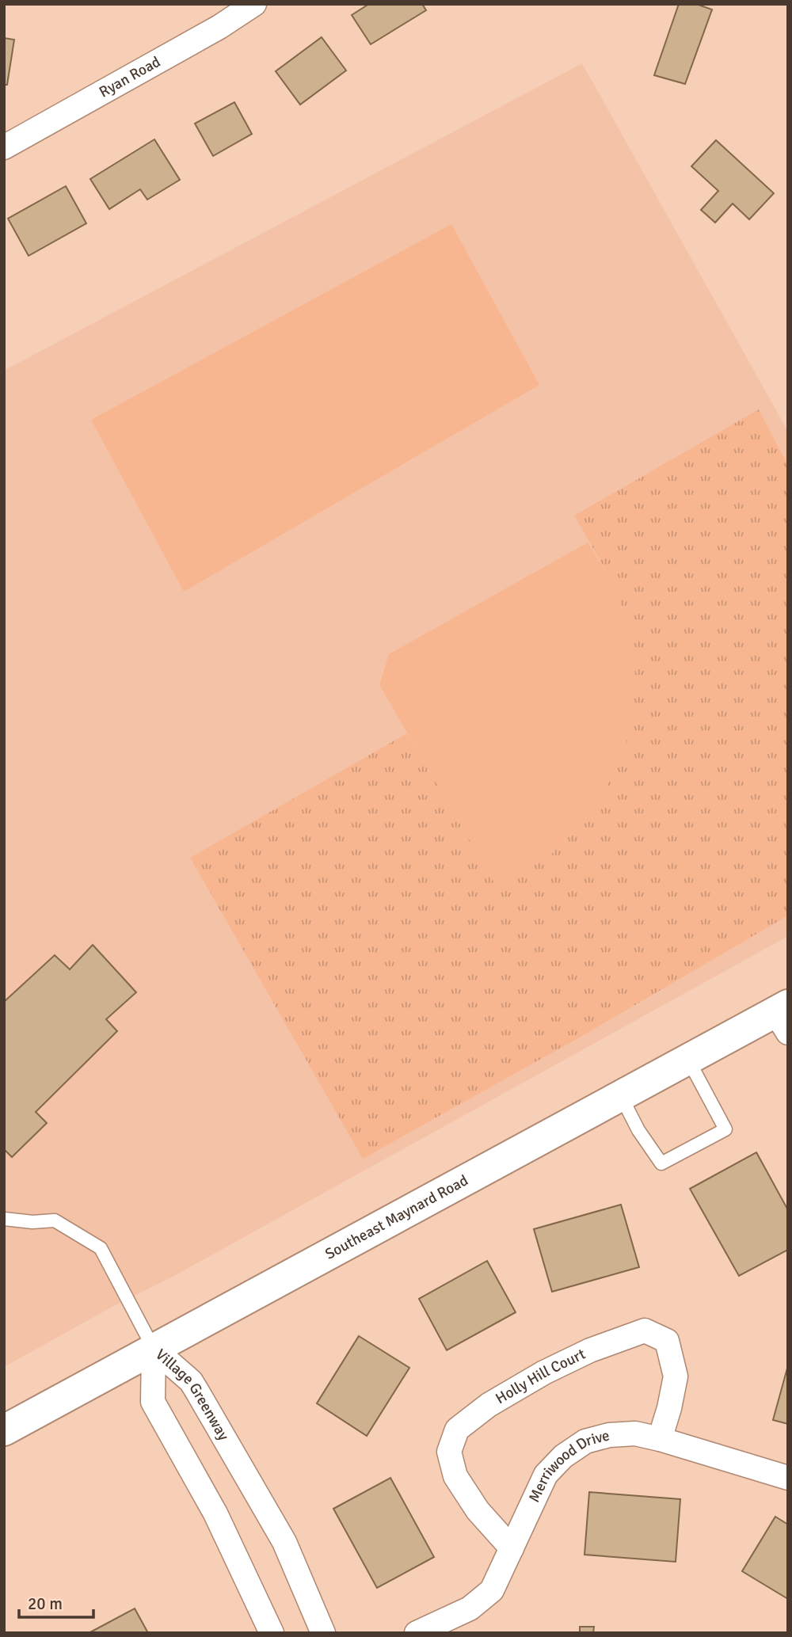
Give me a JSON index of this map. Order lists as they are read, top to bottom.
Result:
{
  "streets": {
    "main road": ["Southeast Maynard Road"],
    "street": [
      "Ryan Road",
      "Holly Hill Court",
      "Village Greenway",
      "Merriwood Drive"
    ]
  },
  "crossings": [
    ["Southeast Maynard Road", "Village Greenway"],
    ["Holly Hill Court", "Merriwood Drive"]
  ],
  "scale_bar": "20 m"
}
